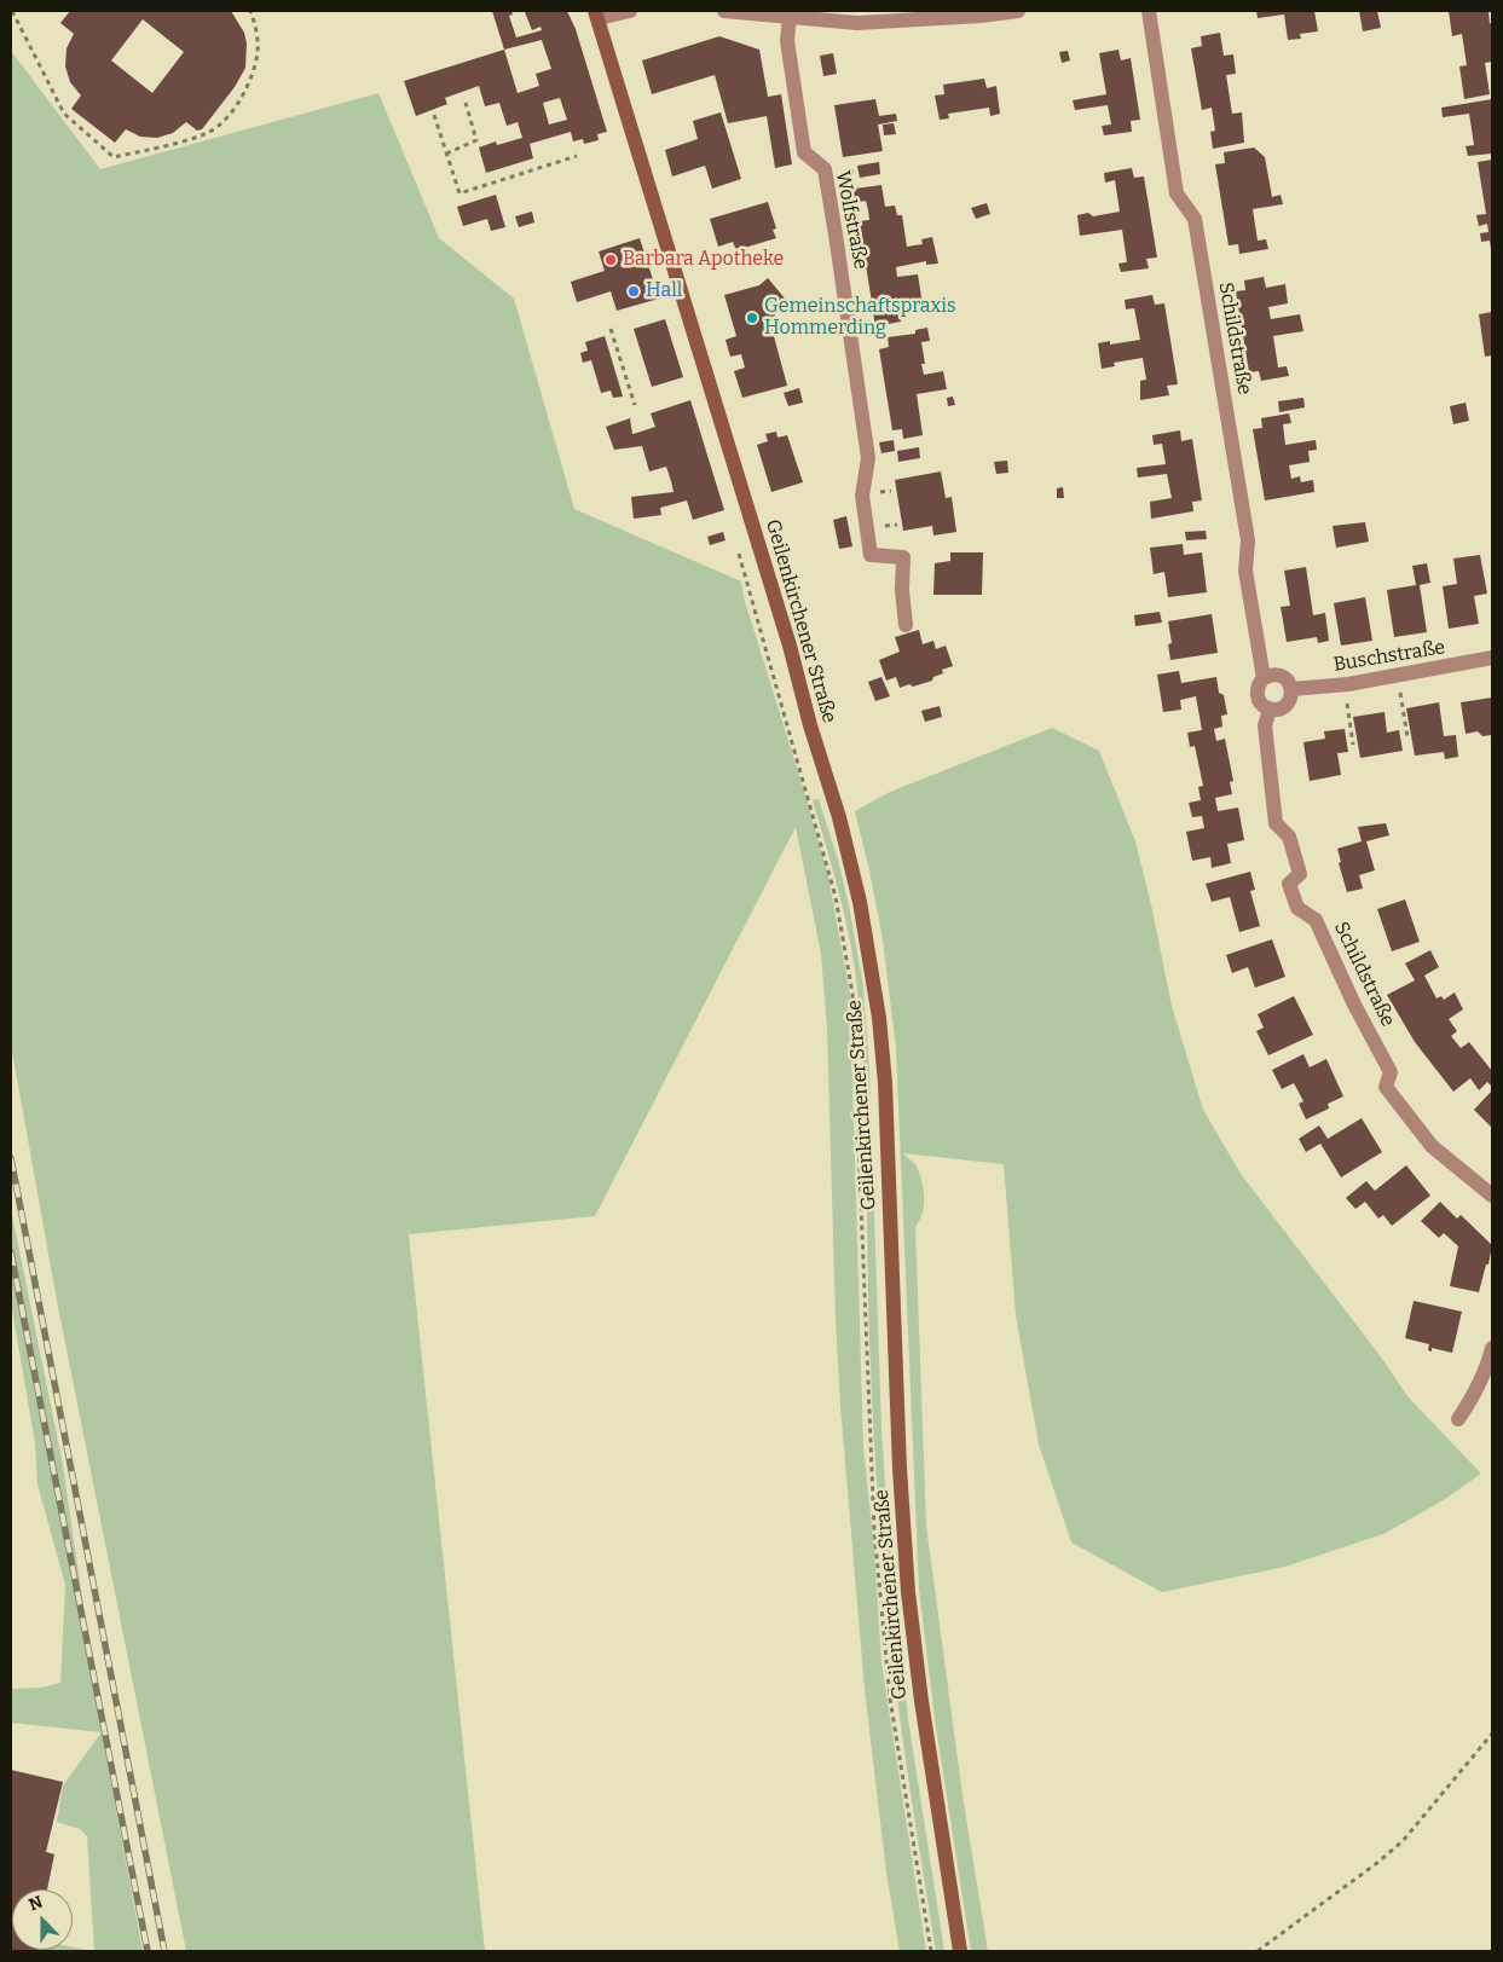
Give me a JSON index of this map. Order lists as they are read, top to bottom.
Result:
{
  "streets": {
    "main road": ["Geilenkirchener Straße"],
    "street": ["Wolfstraße", "Schildstraße", "Buschstraße"]
  },
  "crossings": [
    ["Schildstraße", "Buschstraße"]
  ],
  "places": ["Barbara Apotheke", "Hall", "Gemeinschaftspraxis Hommerding"],
  "north": "top"
}
